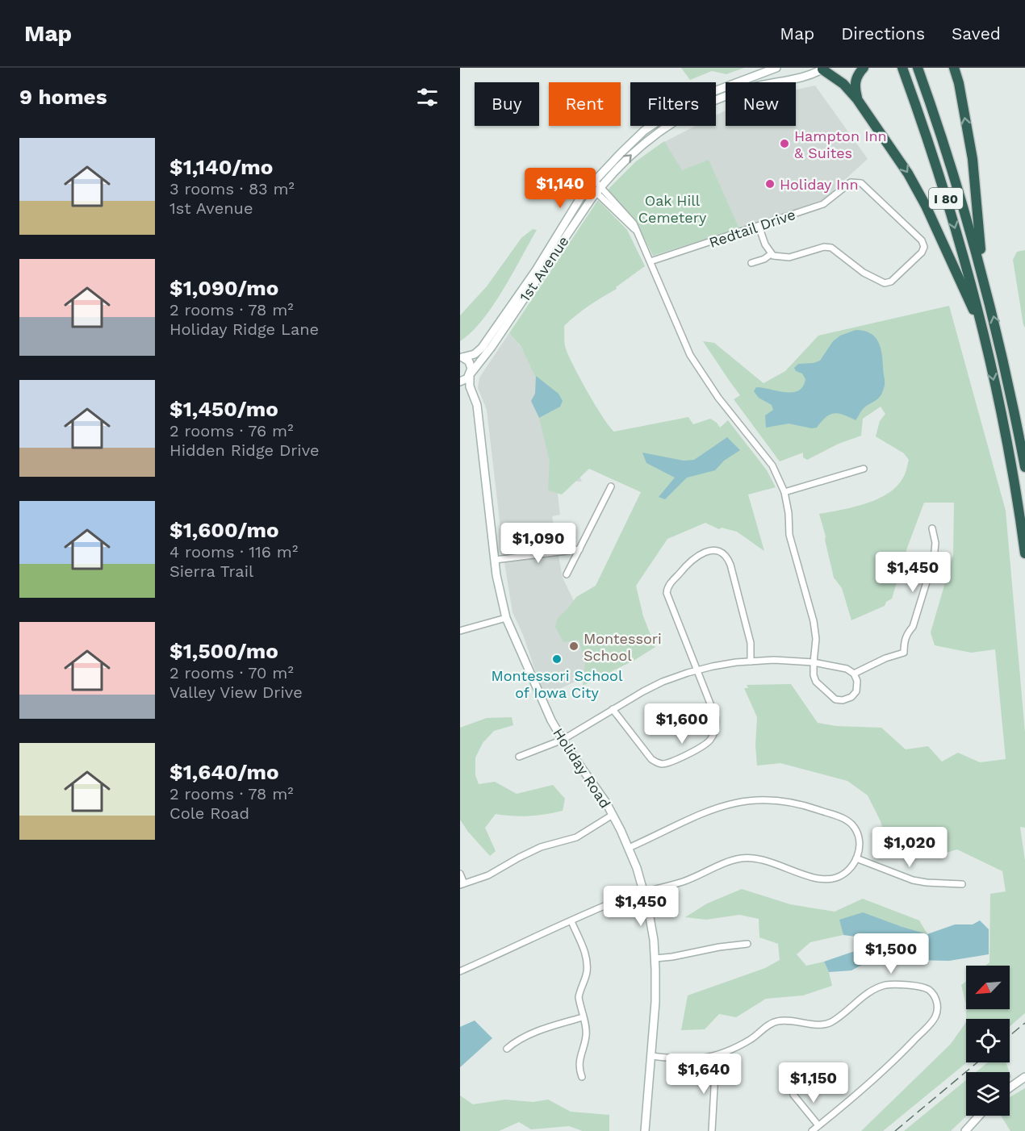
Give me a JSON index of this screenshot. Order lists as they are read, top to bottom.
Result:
{
  "streets": {
    "highway": ["I 80"],
    "main road": ["1st Avenue", "Holiday Road"],
    "street": ["Redtail Drive"]
  },
  "crossings": [
    ["1st Avenue", "Holiday Road"]
  ],
  "parks": ["Oak Hill Cemetery"],
  "places": [
    "Hampton Inn & Suites",
    "Holiday Inn",
    "Montessori School",
    "Montessori School of Iowa City"
  ],
  "north": "bottom left",
  "page": {
    "header": "Map",
    "nav": ["Map", "Directions", "Saved"],
    "heading": "9 homes",
    "chip": [
      "Buy",
      "Rent",
      "Filters",
      "New"
    ],
    "list": [
      {
        "name": "$1,140/mo",
        "note": "3 rooms · 83 m² · 1st Avenue"
      },
      {
        "name": "$1,090/mo",
        "note": "2 rooms · 78 m² · Holiday Ridge Lane"
      },
      {
        "name": "$1,450/mo",
        "note": "2 rooms · 76 m² · Hidden Ridge Drive"
      },
      {
        "name": "$1,600/mo",
        "note": "4 rooms · 116 m² · Sierra Trail"
      },
      {
        "name": "$1,500/mo",
        "note": "2 rooms · 70 m² · Valley View Drive"
      },
      {
        "name": "$1,640/mo",
        "note": "2 rooms · 78 m² · Cole Road"
      }
    ],
    "price": [
      "$1,140",
      "$1,090",
      "$1,450",
      "$1,600",
      "$1,020",
      "$1,450",
      "$1,500",
      "$1,640",
      "$1,150"
    ]
  }
}
